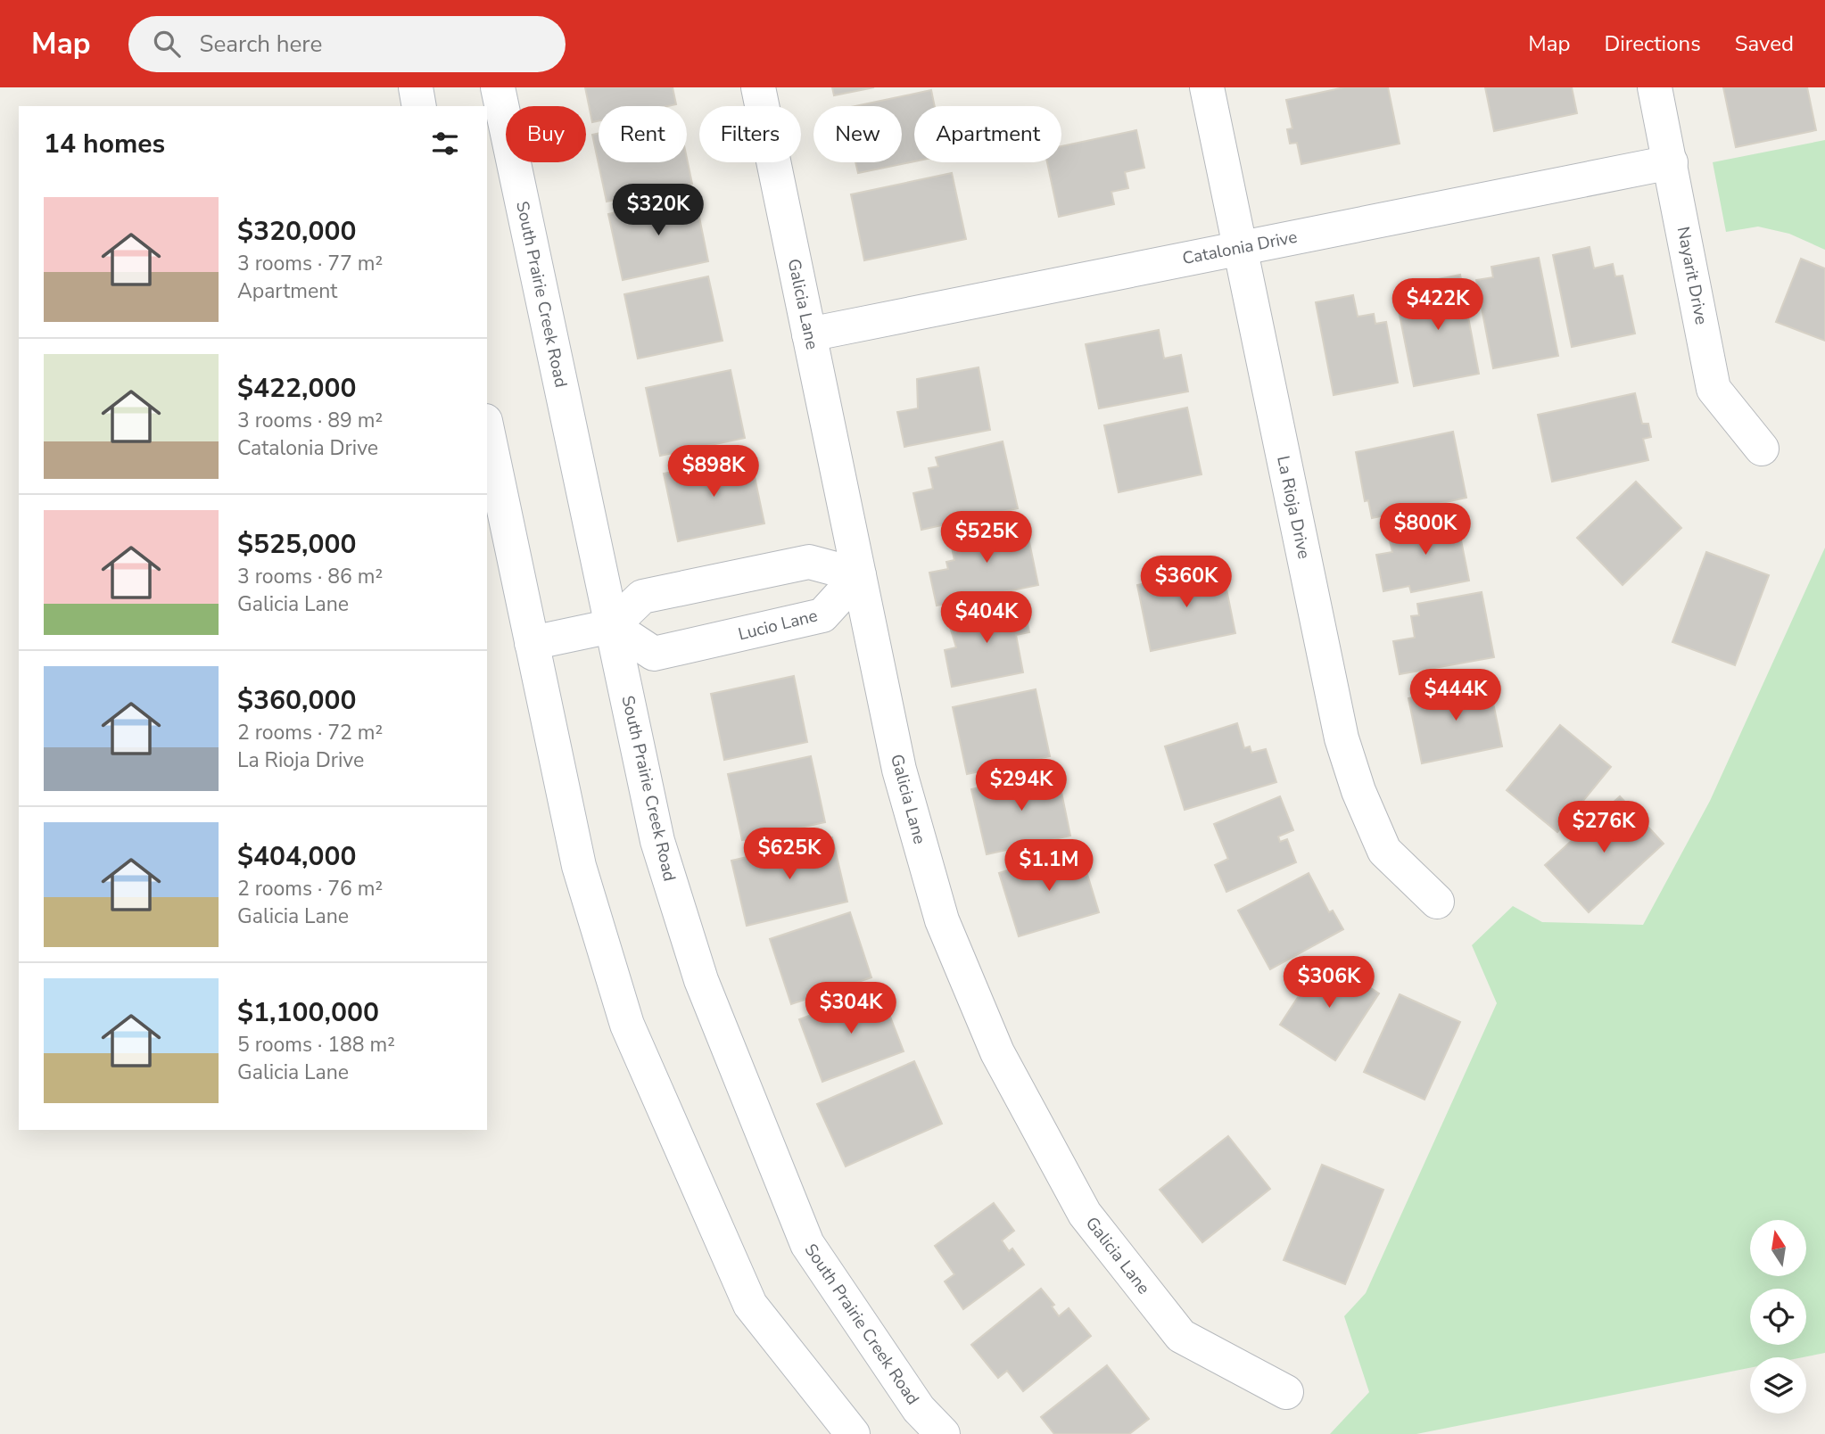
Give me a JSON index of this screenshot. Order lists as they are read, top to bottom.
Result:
{
  "streets": {
    "street": [
      "Catalonia Drive",
      "Nayarit Drive",
      "South Prairie Creek Road",
      "Galicia Lane",
      "La Rioja Drive",
      "Lucio Lane"
    ]
  },
  "crossings": [
    ["Catalonia Drive", "Nayarit Drive"],
    ["Catalonia Drive", "Galicia Lane"],
    ["Catalonia Drive", "La Rioja Drive"],
    ["South Prairie Creek Road", "Lucio Lane"],
    ["Galicia Lane", "Lucio Lane"]
  ],
  "north": "top",
  "page": {
    "header": "Map",
    "search": "Search here",
    "nav": ["Map", "Directions", "Saved"],
    "chip": [
      "Buy",
      "Rent",
      "Filters",
      "New",
      "Apartment"
    ],
    "heading": "14 homes",
    "list": [
      {
        "name": "$320,000",
        "note": "3 rooms · 77 m² · Apartment"
      },
      {
        "name": "$422,000",
        "note": "3 rooms · 89 m² · Catalonia Drive"
      },
      {
        "name": "$525,000",
        "note": "3 rooms · 86 m² · Galicia Lane"
      },
      {
        "name": "$360,000",
        "note": "2 rooms · 72 m² · La Rioja Drive"
      },
      {
        "name": "$404,000",
        "note": "2 rooms · 76 m² · Galicia Lane"
      },
      {
        "name": "$1,100,000",
        "note": "5 rooms · 188 m² · Galicia Lane"
      }
    ],
    "price": [
      "$320K",
      "$422K",
      "$898K",
      "$800K",
      "$525K",
      "$360K",
      "$404K",
      "$444K",
      "$294K",
      "$276K",
      "$625K",
      "$1.1M",
      "$306K",
      "$304K"
    ]
  }
}
